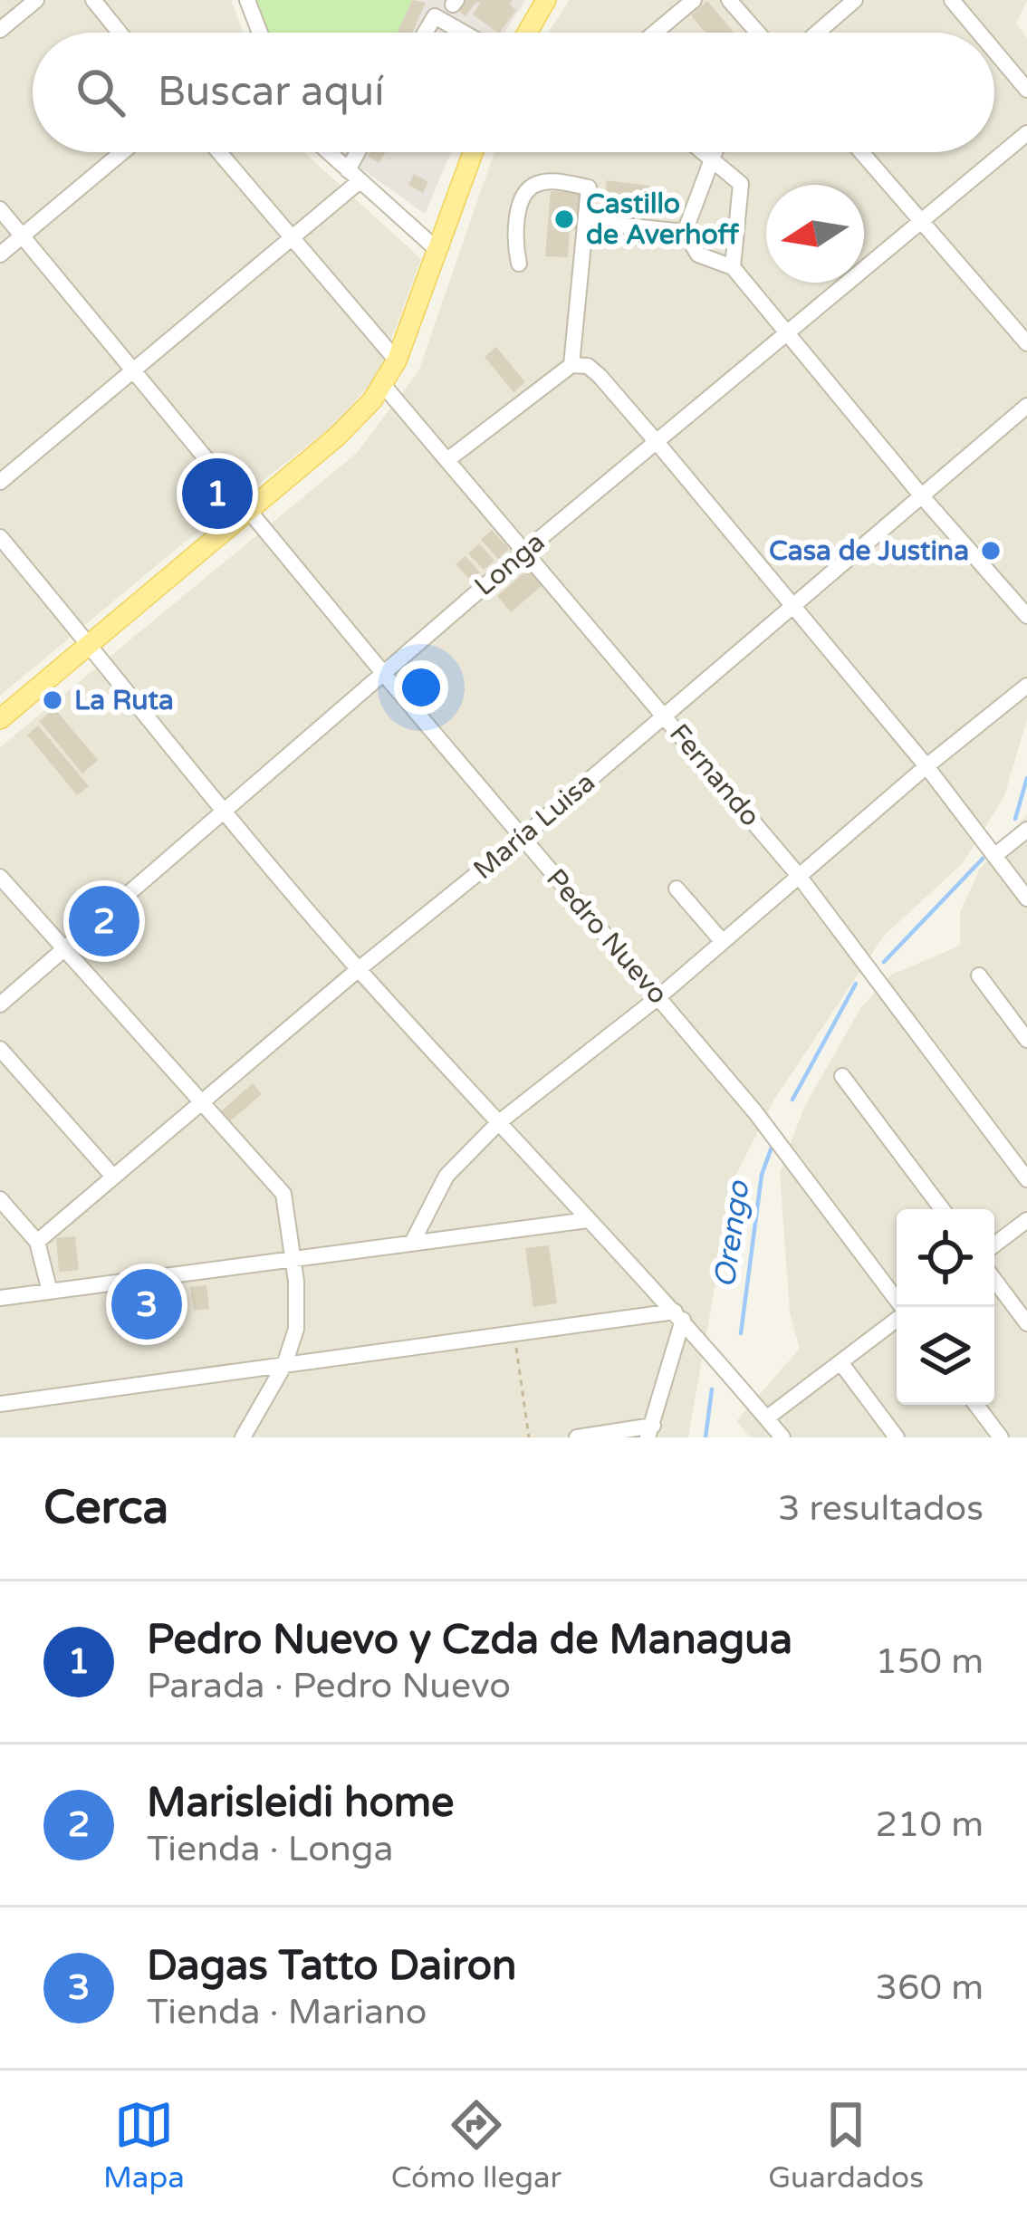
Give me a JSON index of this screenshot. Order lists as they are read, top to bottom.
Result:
{
  "streets": {
    "street": [
      "Longa",
      "Fernando",
      "María Luisa",
      "Pedro Nuevo"
    ]
  },
  "crossings": [
    ["Longa", "Fernando"],
    ["Longa", "Pedro Nuevo"],
    ["Fernando", "María Luisa"],
    ["María Luisa", "Pedro Nuevo"]
  ],
  "water": ["Orengo"],
  "places": ["Castillo de Averhoff", "Casa de Justina", "La Ruta"],
  "north": "left",
  "page": {
    "search": "Buscar aquí",
    "pins": ["1", "2", "3"],
    "heading": ["Cerca", "3 resultados"],
    "list": [
      {
        "mark": "1",
        "name": "Pedro Nuevo y Czda de Managua",
        "note": "Parada · Pedro Nuevo",
        "value": "150 m"
      },
      {
        "mark": "2",
        "name": "Marisleidi home",
        "note": "Tienda · Longa",
        "value": "210 m"
      },
      {
        "mark": "3",
        "name": "Dagas Tatto Dairon",
        "note": "Tienda · Mariano",
        "value": "360 m"
      }
    ],
    "nav": ["Mapa", "Cómo llegar", "Guardados"]
  }
}
